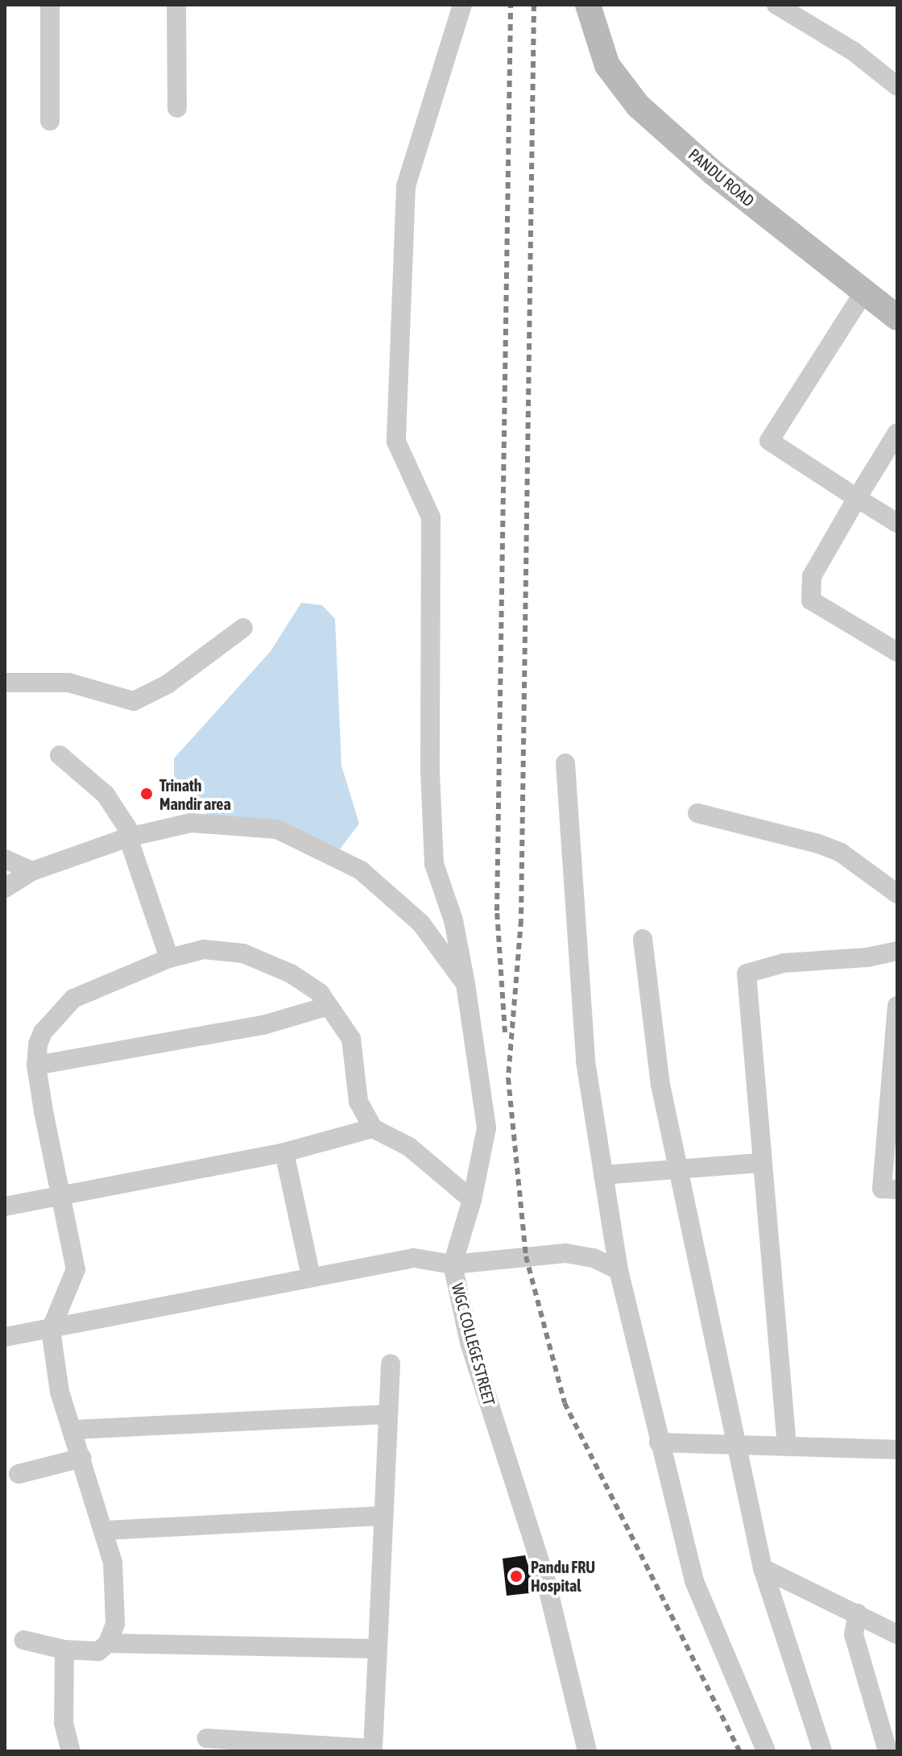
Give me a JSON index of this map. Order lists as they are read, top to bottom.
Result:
{
  "streets": {
    "street": ["PANDU ROAD", "WGC COLLEGE STREET"]
  },
  "places": ["Trinath Mandir area", "Pandu FRU Hospital"]
}
